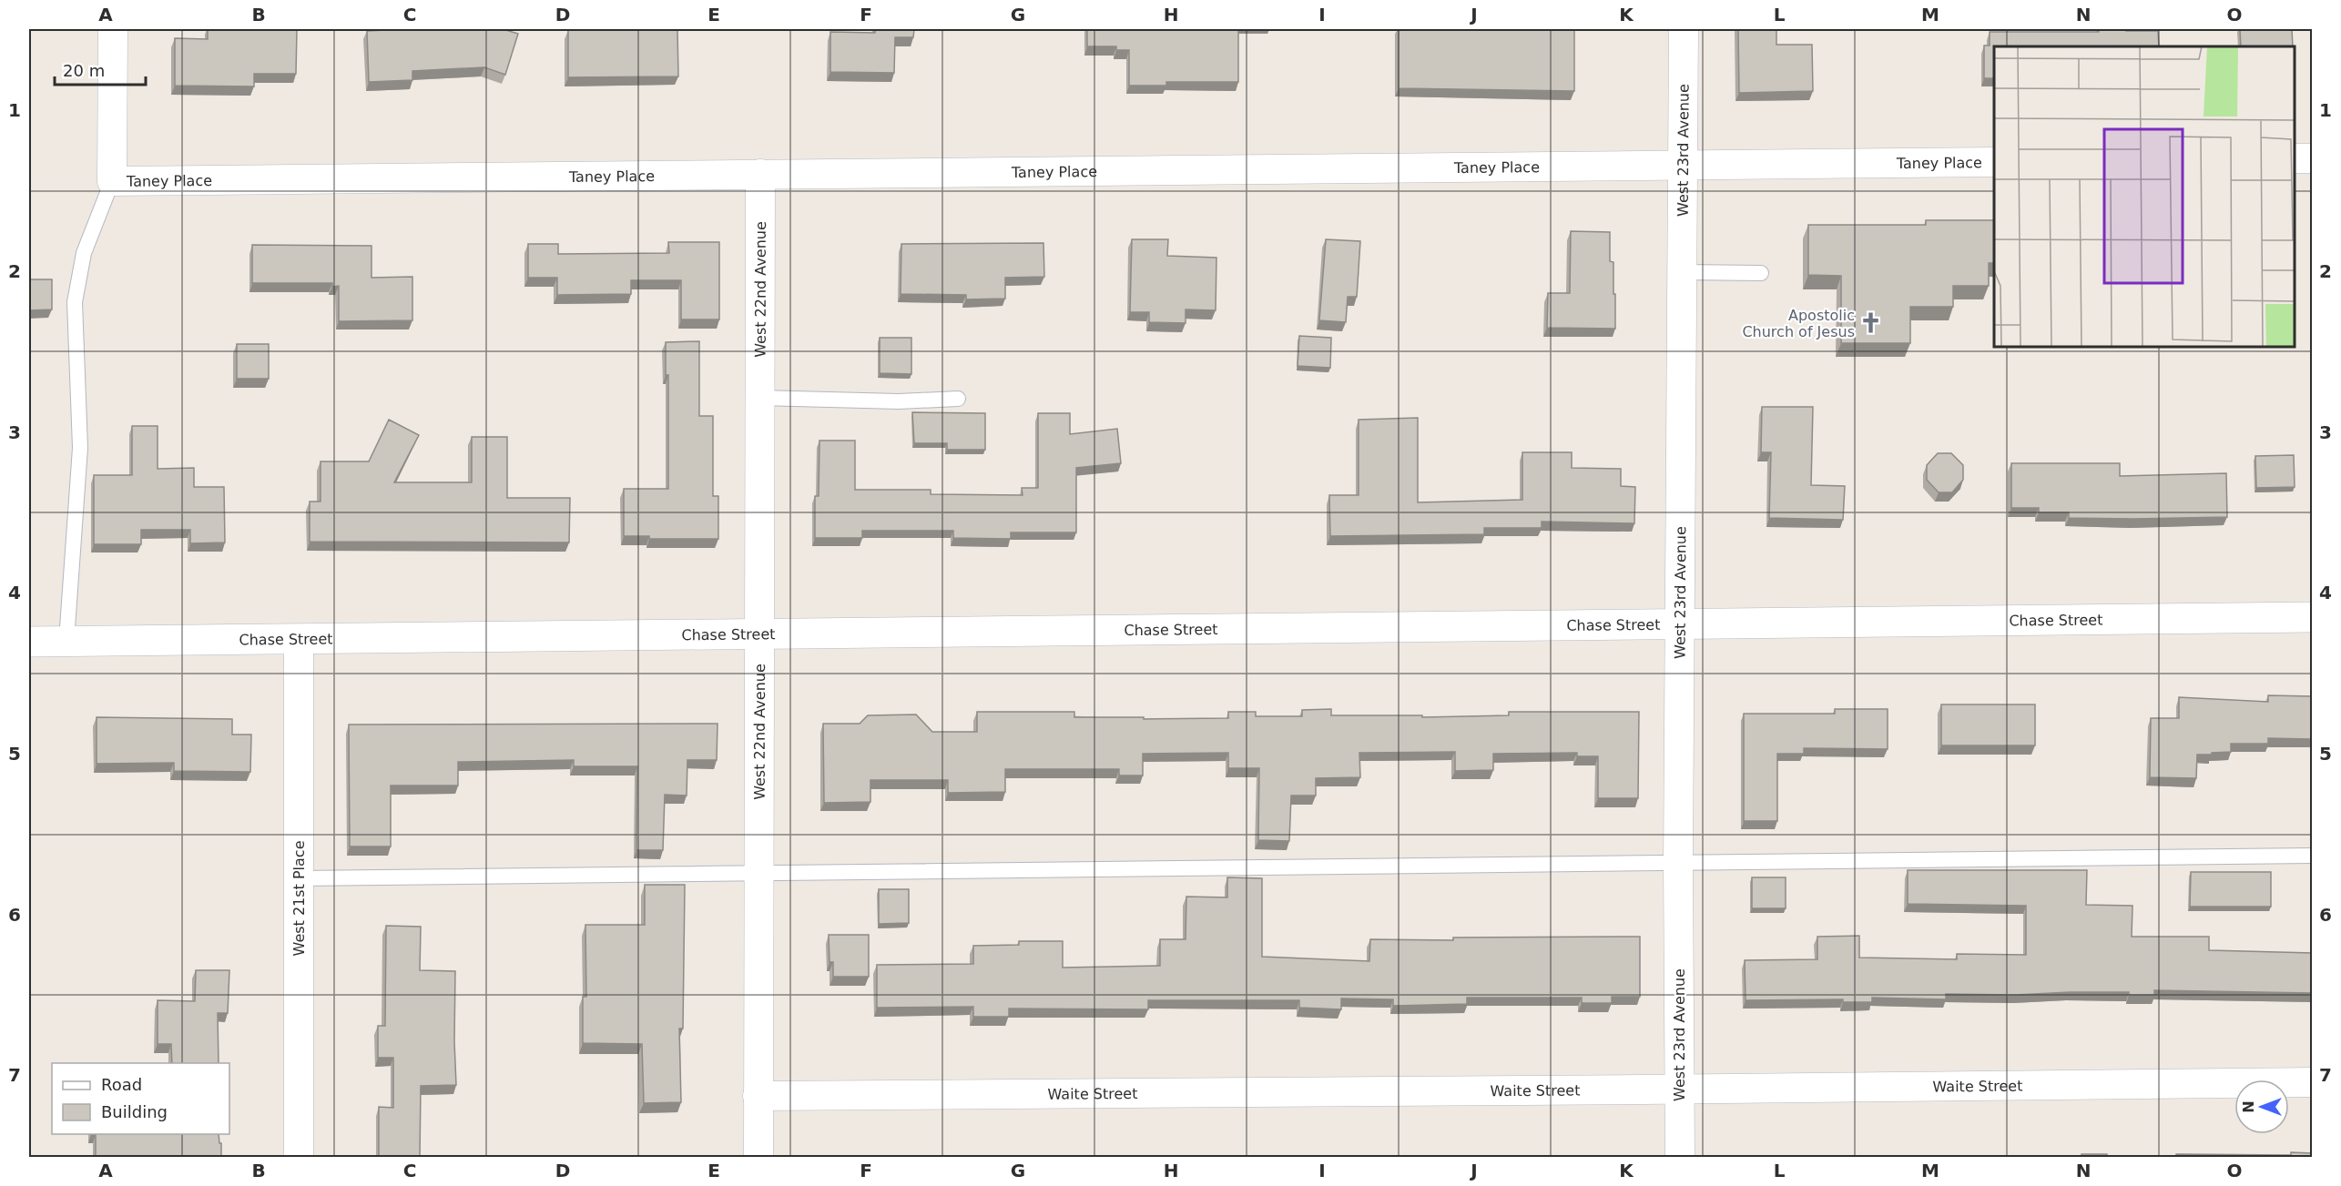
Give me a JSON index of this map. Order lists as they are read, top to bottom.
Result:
{
  "streets": {
    "street": [
      "West 23rd Avenue",
      "Taney Place",
      "West 22nd Avenue",
      "Chase Street",
      "West 21st Place",
      "Waite Street"
    ]
  },
  "crossings": [
    ["West 23rd Avenue", "Taney Place"],
    ["West 23rd Avenue", "Chase Street"],
    ["West 23rd Avenue", "Waite Street"],
    ["Taney Place", "West 22nd Avenue"],
    ["West 22nd Avenue", "Chase Street"],
    ["West 22nd Avenue", "Waite Street"],
    ["Chase Street", "West 21st Place"]
  ],
  "places": {
    "church": ["Apostolic Church of Jesus"]
  },
  "legend": ["Road", "Building"],
  "scale_bar": "20 m",
  "north": "left",
  "grid": {
    "columns": [
      "A",
      "B",
      "C",
      "D",
      "E",
      "F",
      "G",
      "H",
      "I",
      "J",
      "K",
      "L",
      "M",
      "N",
      "O"
    ],
    "rows": [
      "1",
      "2",
      "3",
      "4",
      "5",
      "6",
      "7"
    ]
  }
}
